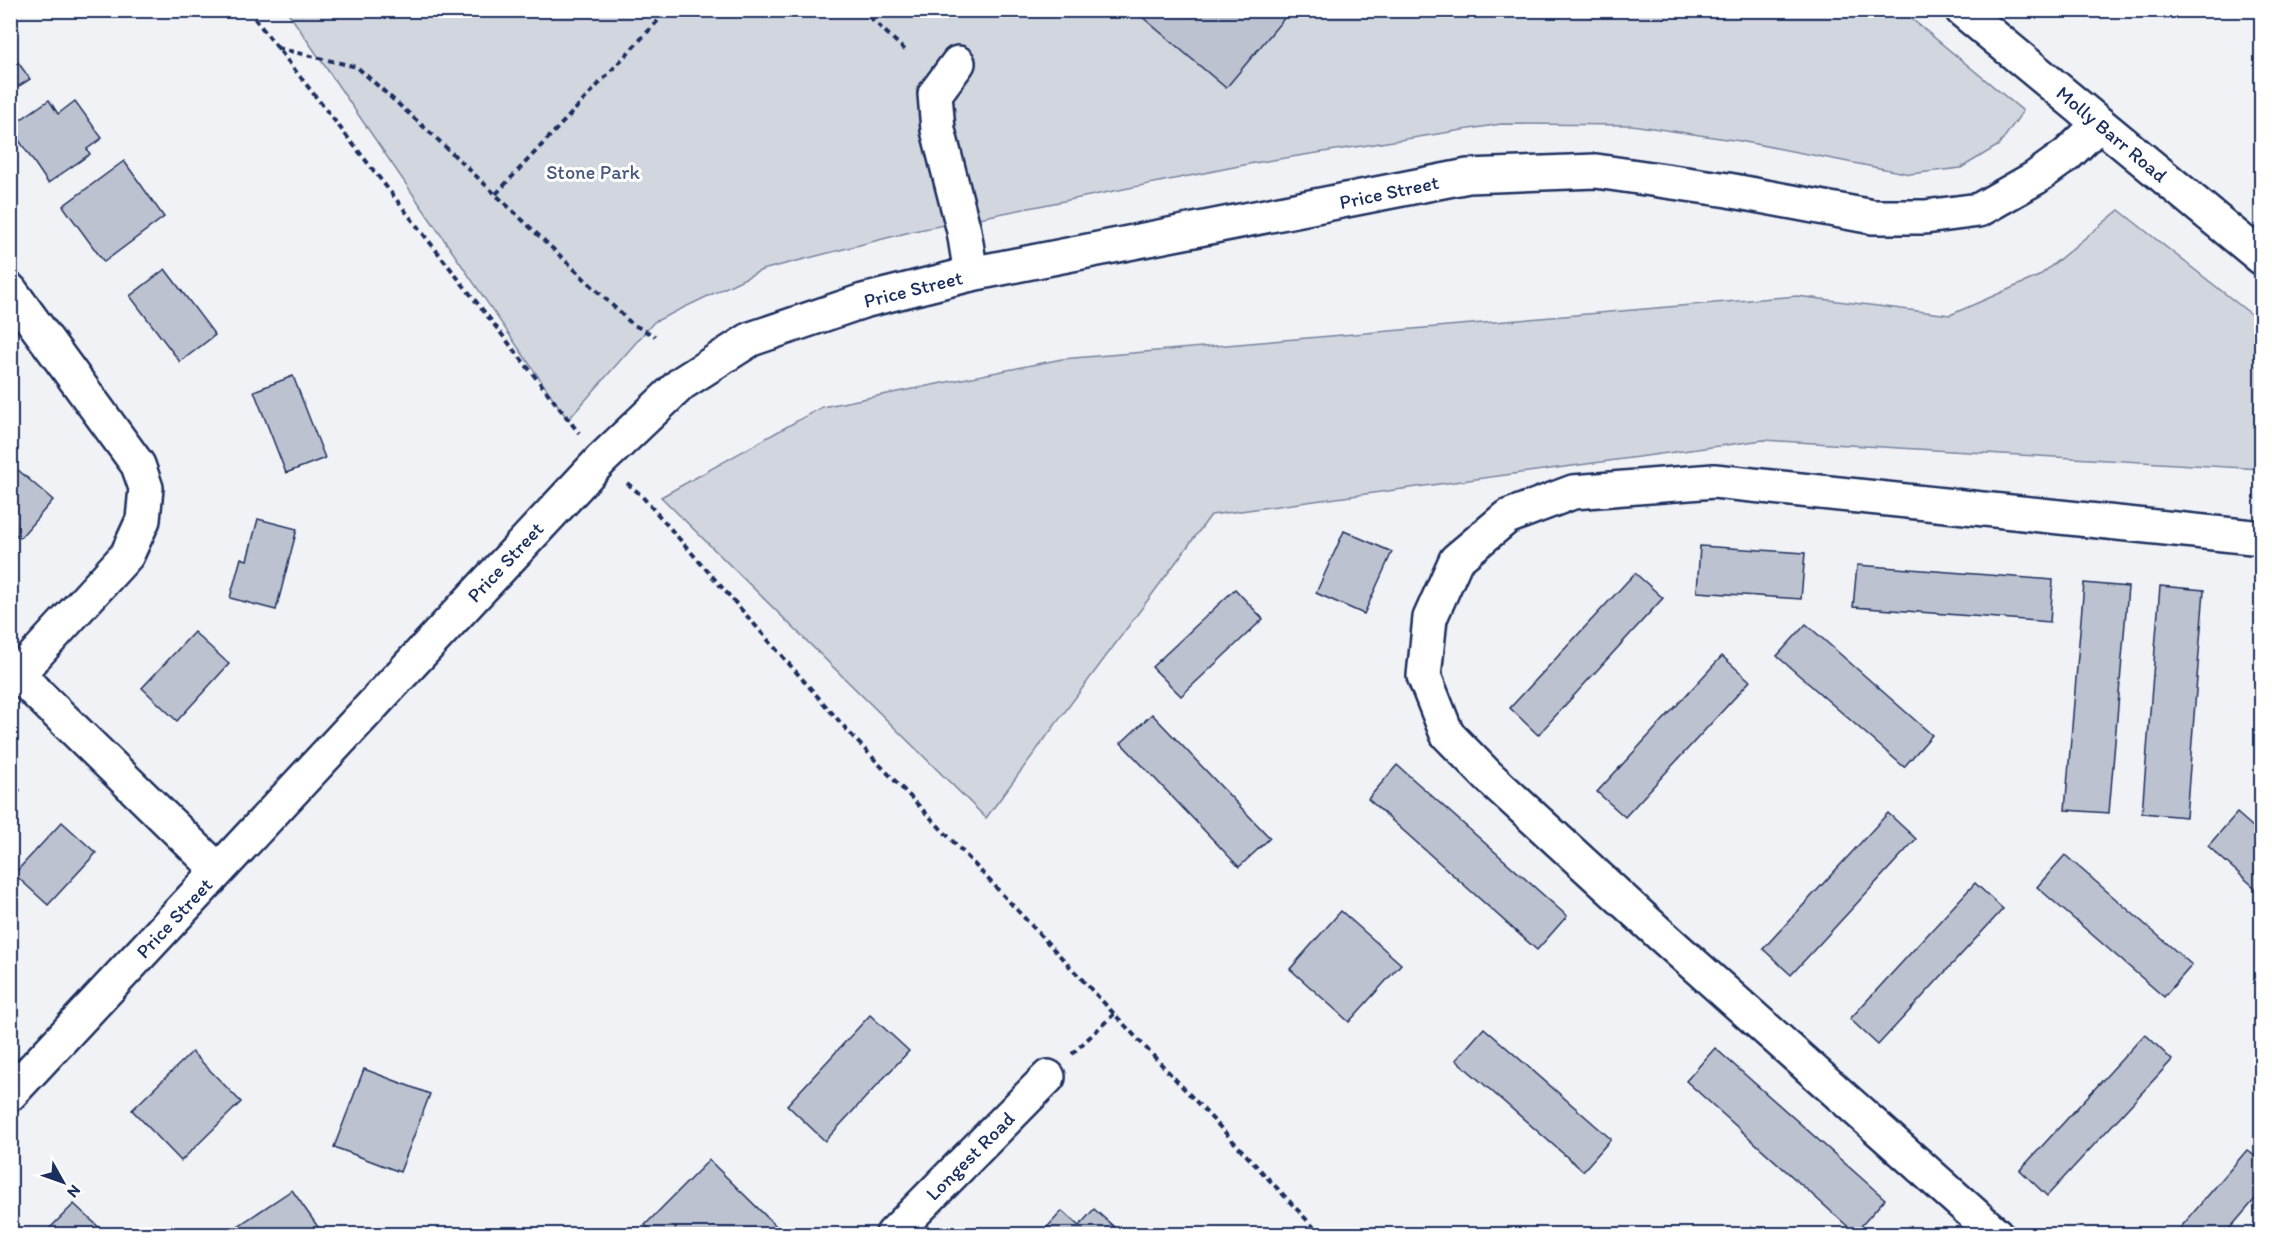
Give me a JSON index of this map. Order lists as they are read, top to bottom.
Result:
{
  "streets": {
    "street": ["Molly Barr Road", "Price Street", "Longest Road"]
  },
  "crossings": [
    ["Molly Barr Road", "Price Street"]
  ],
  "parks": ["Stone Park"],
  "north": "bottom right"
}
